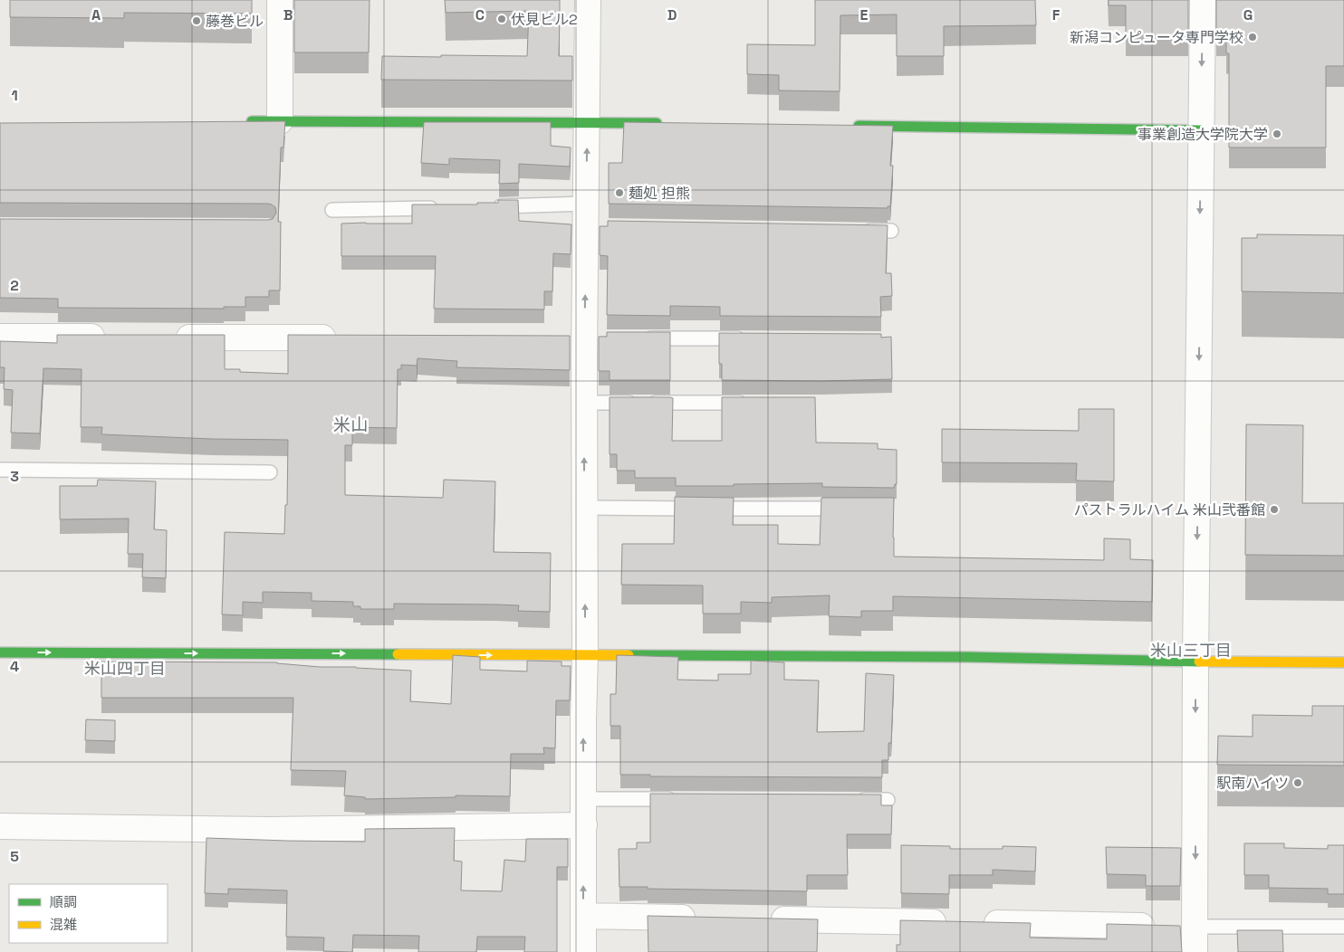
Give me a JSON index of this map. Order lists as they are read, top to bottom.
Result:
{
  "districts": ["米山", "米山三丁目", "米山四丁目"],
  "places": [
    "伏見ビル2",
    "藤巻ビル",
    "新潟コンピュータ専門学校",
    "事業創造大学院大学",
    "麺処 担熊",
    "パストラルハイム 米山弐番館",
    "駅南ハイツ"
  ],
  "legend": ["順調", "混雑"],
  "grid": {
    "columns": [
      "A",
      "B",
      "C",
      "D",
      "E",
      "F",
      "G"
    ],
    "rows": [
      "1",
      "2",
      "3",
      "4",
      "5"
    ]
  }
}
